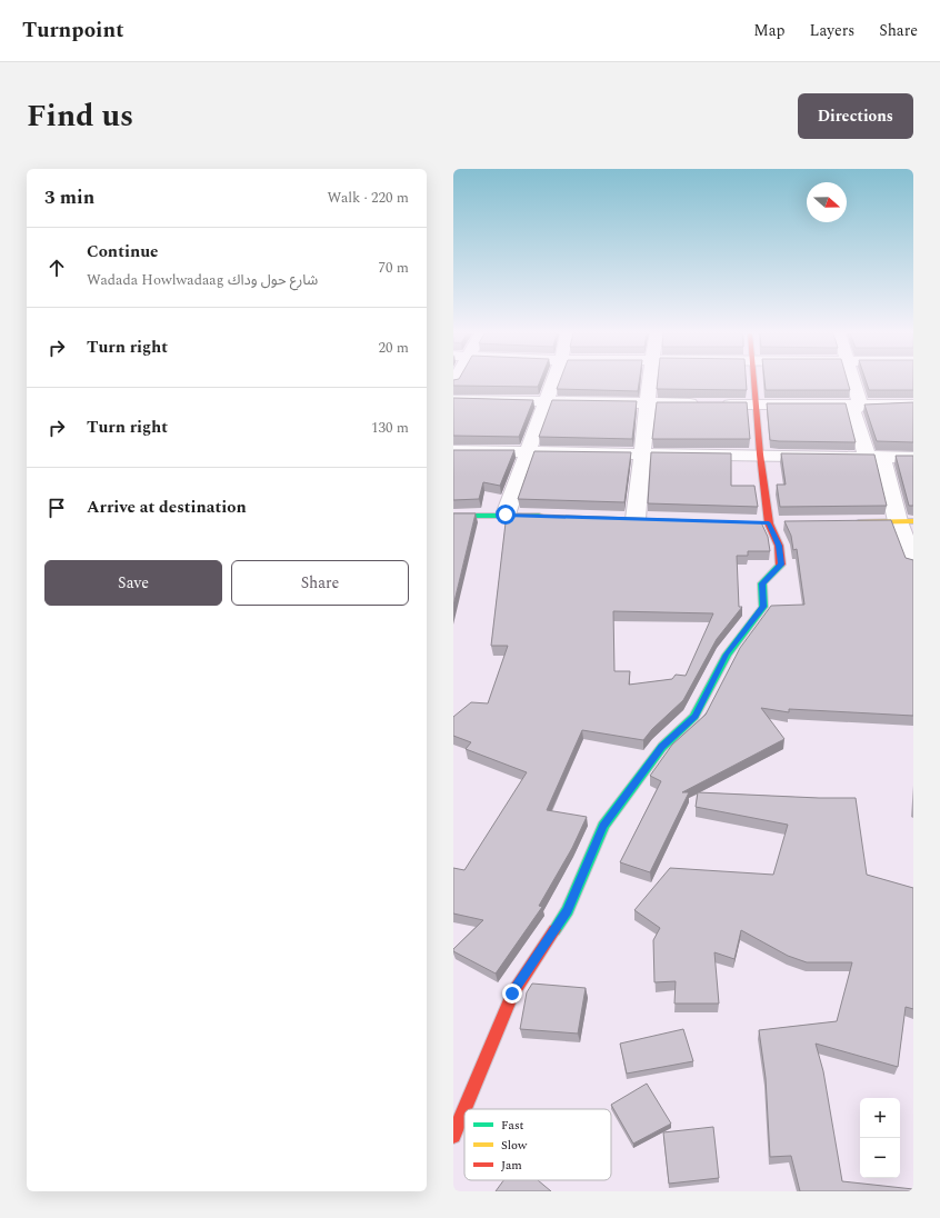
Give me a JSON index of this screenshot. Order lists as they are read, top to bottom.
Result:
{
  "legend": ["Fast", "Slow", "Jam"],
  "north": "right",
  "page": {
    "header": "Turnpoint",
    "nav": ["Map", "Layers", "Share"],
    "title": "Find us",
    "buttons": [
      "Directions",
      ["Save", "Share"]
    ],
    "heading": ["3 min", "Walk · 220 m"],
    "list": [
      ["Continue", "Wadada Howlwadaag شارع حول وداك", "70 m"],
      ["Turn right", "20 m"],
      ["Turn right", "130 m"],
      "Arrive at destination"
    ],
    "map_buttons": ["+", "−"]
  }
}
